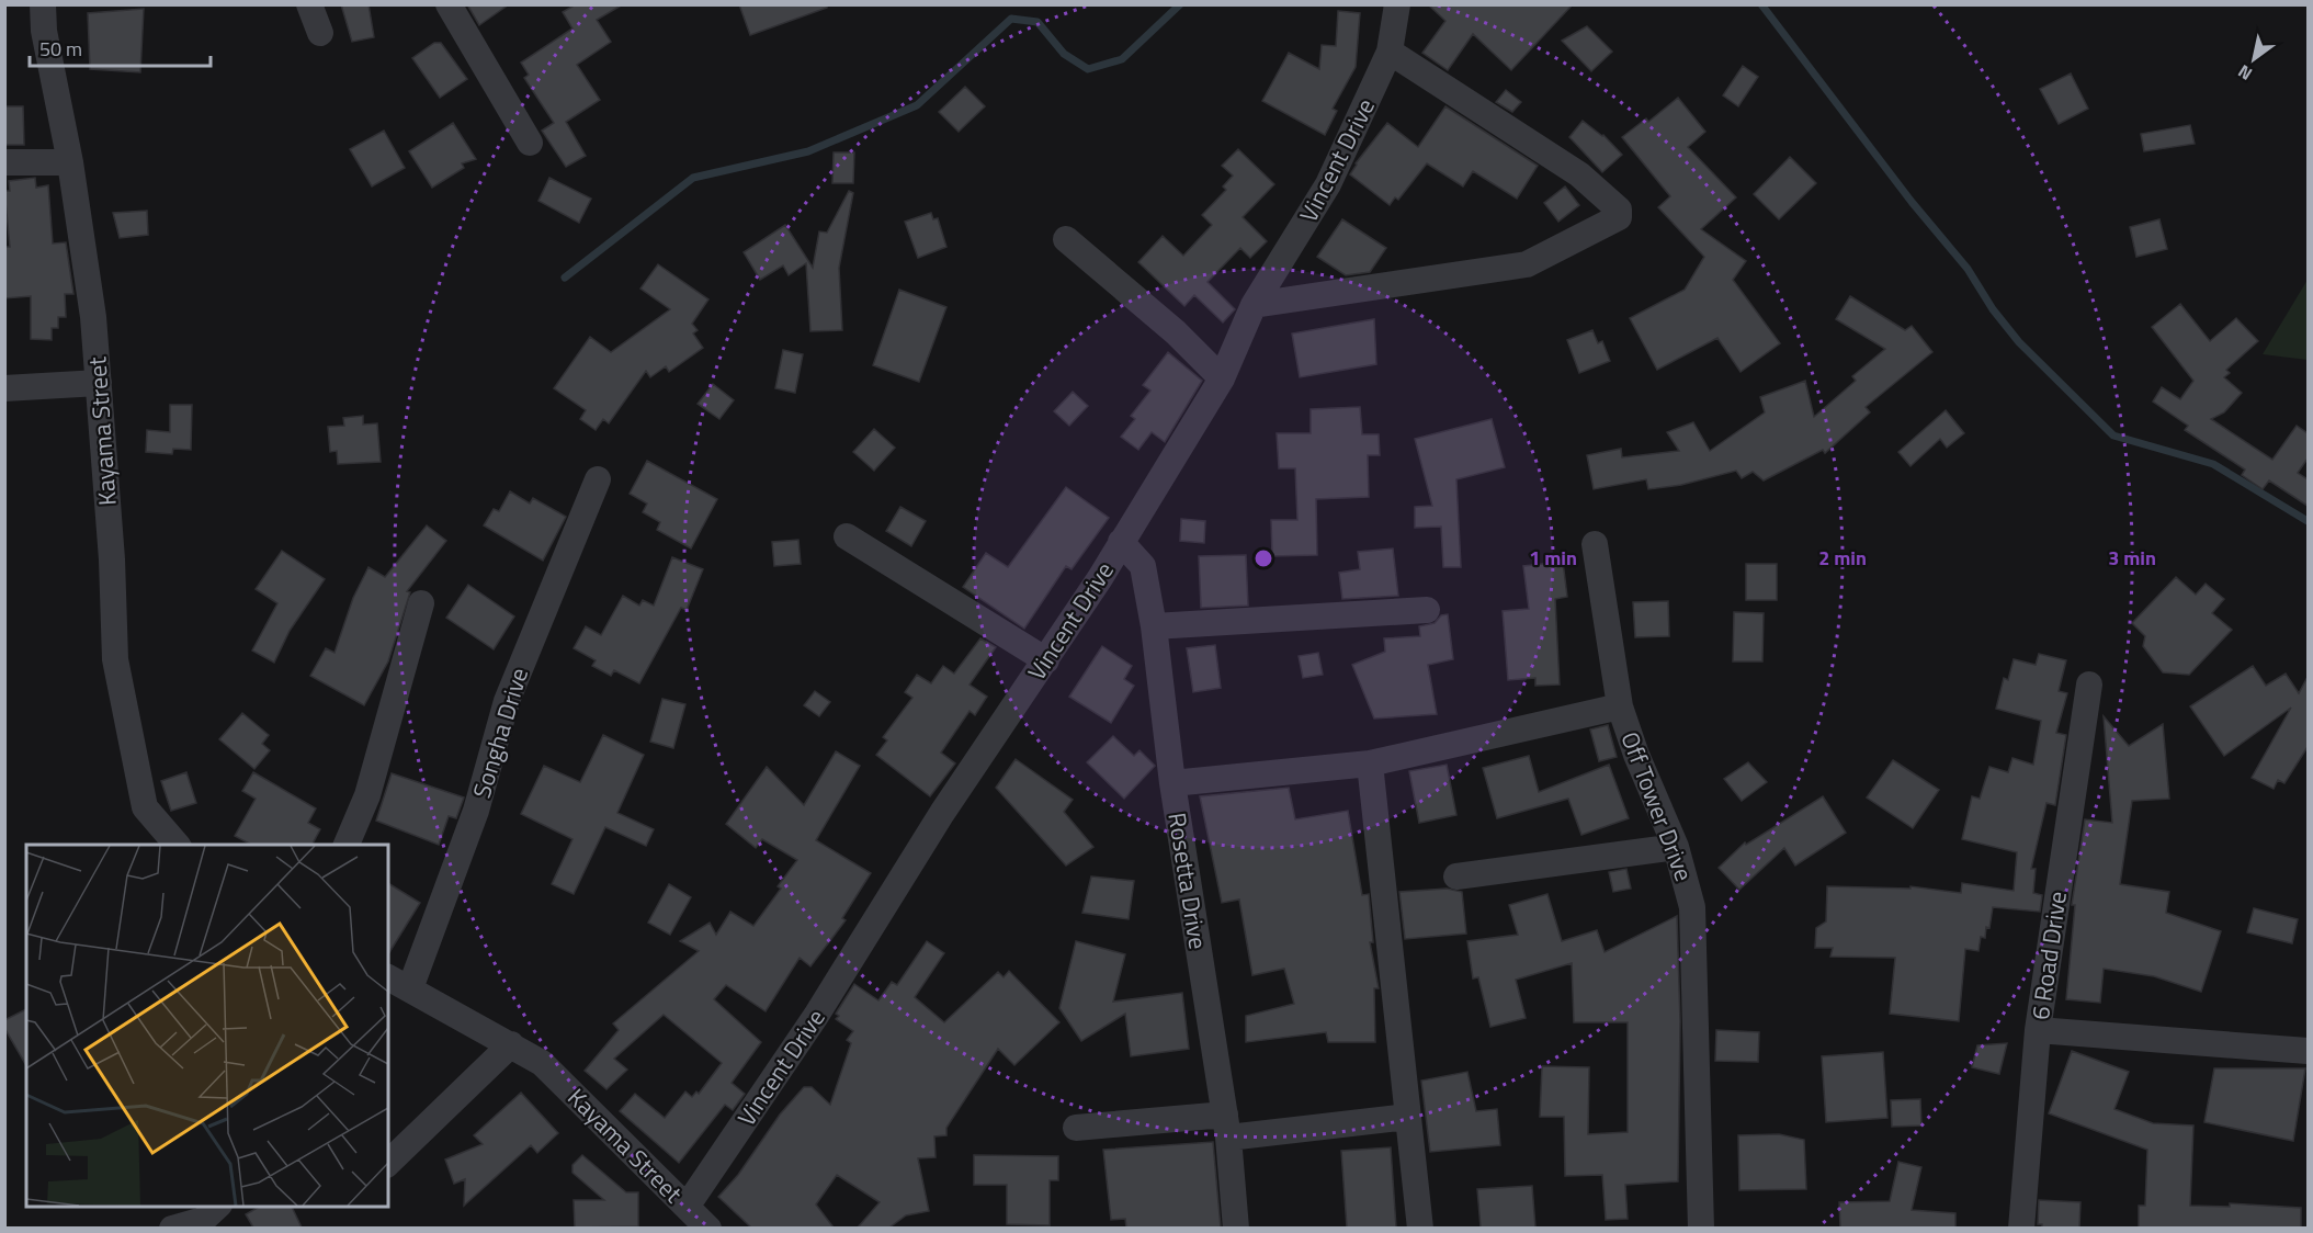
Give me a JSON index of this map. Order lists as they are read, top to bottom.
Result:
{
  "streets": {
    "street": [
      "Vincent Drive",
      "Kayama Street",
      "Songha Drive",
      "Off Tower Drive",
      "Rosetta Drive",
      "6 Road Drive"
    ]
  },
  "crossings": [
    ["Vincent Drive", "Kayama Street"],
    ["Vincent Drive", "Rosetta Drive"],
    ["Kayama Street", "Songha Drive"]
  ],
  "scale_bar": "50 m",
  "north": "bottom left",
  "rings": ["1 min", "2 min", "3 min"]
}
